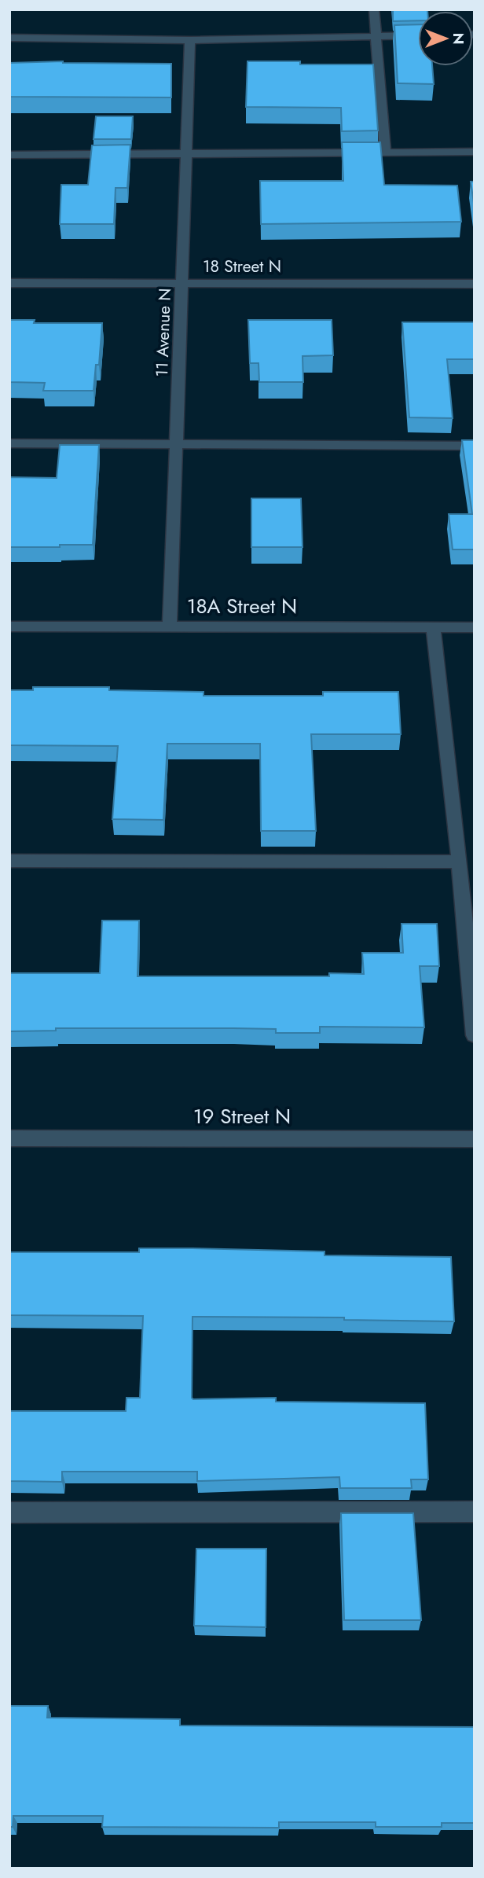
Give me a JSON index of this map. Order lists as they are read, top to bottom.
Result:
{
  "streets": {
    "street": [
      "18 Street N",
      "11 Avenue N",
      "18A Street N",
      "19 Street N"
    ]
  },
  "crossings": [
    ["18 Street N", "11 Avenue N"],
    ["11 Avenue N", "18A Street N"]
  ],
  "north": "right"
}
